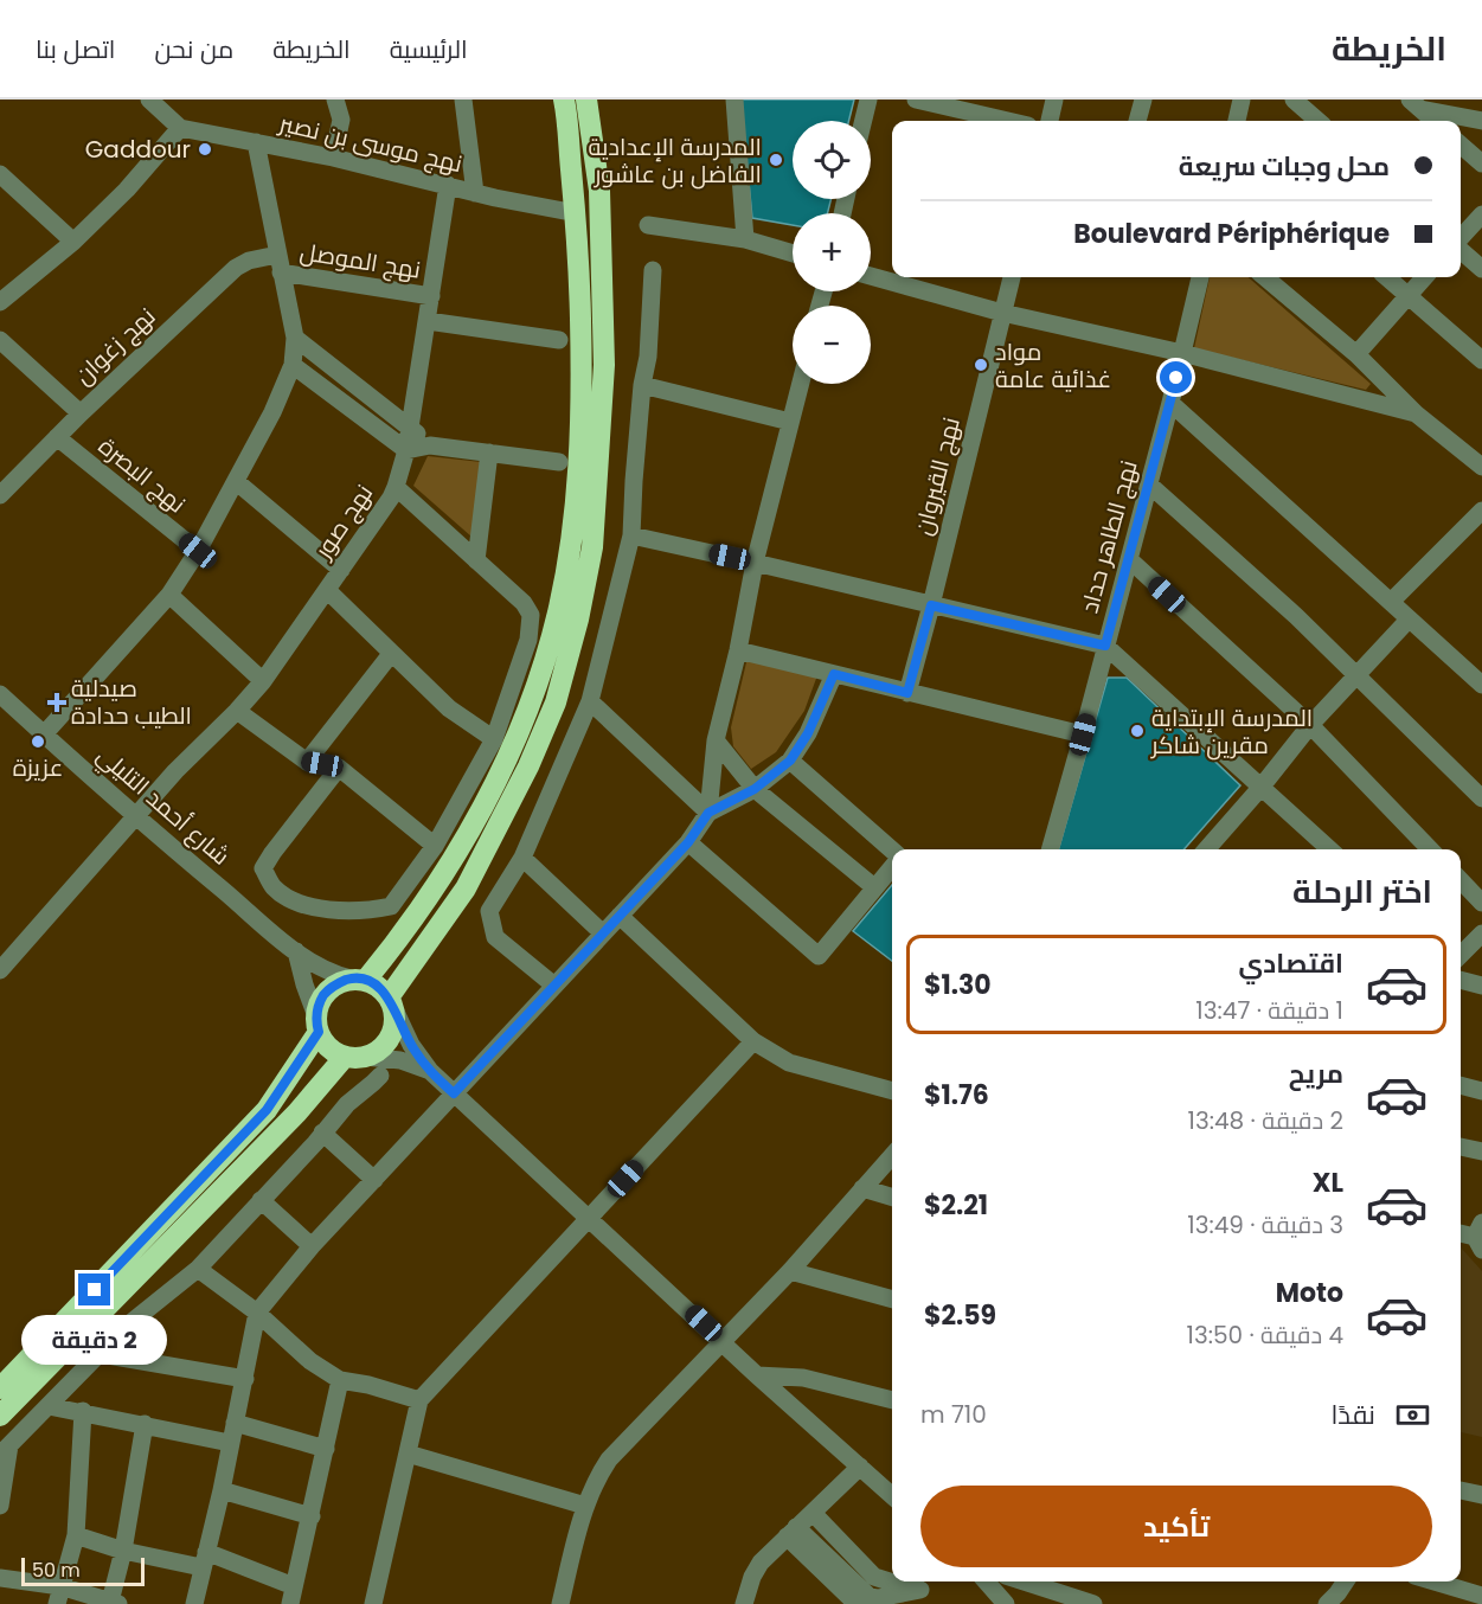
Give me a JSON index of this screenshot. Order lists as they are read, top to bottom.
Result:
{
  "streets": {
    "street": [
      "نهج موسى بن نصير",
      "نهج الموصل",
      "نهج زغوان",
      "نهج البصرة",
      "نهج القيروان",
      "نهج صور",
      "نهج الطاهر حداد",
      "شارع أحمد التليلي"
    ]
  },
  "crossings": [
    ["نهج موسى بن نصير", "نهج صور"],
    ["نهج الموصل", "نهج صور"],
    ["نهج زغوان", "نهج البصرة"],
    ["نهج صور", "شارع أحمد التليلي"]
  ],
  "places": {
    "other": [
      "Gaddour",
      "المدرسة الإعدادية الفاضل بن عاشور",
      "مواد غذائية عامة",
      "المدرسة الإبتداية مقرين شاكر",
      "عزيزة"
    ],
    "health": ["صيدلية الطيب حدادة"]
  },
  "scale_bar": "50 m",
  "page": {
    "header": "الخريطة",
    "nav": [
      "الرئيسية",
      "الخريطة",
      "من نحن",
      "اتصل بنا"
    ],
    "map_buttons": ["+", "−"],
    "banner": ["محل وجبات سريعة", "Boulevard Périphérique"],
    "heading": "اختر الرحلة",
    "list": [
      {
        "name": "اقتصادي",
        "note": "1 دقيقة · 13:47",
        "value": "$1.30"
      },
      {
        "name": "مريح",
        "note": "2 دقيقة · 13:48",
        "value": "$1.76"
      },
      {
        "name": "XL",
        "note": "3 دقيقة · 13:49",
        "value": "$2.21"
      },
      {
        "name": "Moto",
        "note": "4 دقيقة · 13:50",
        "value": "$2.59"
      }
    ],
    "bubble": "2 دقيقة",
    "pay": ["نقدًا", "710 m"],
    "buttons": "تأكيد",
    "scale": "50 m"
  }
}
